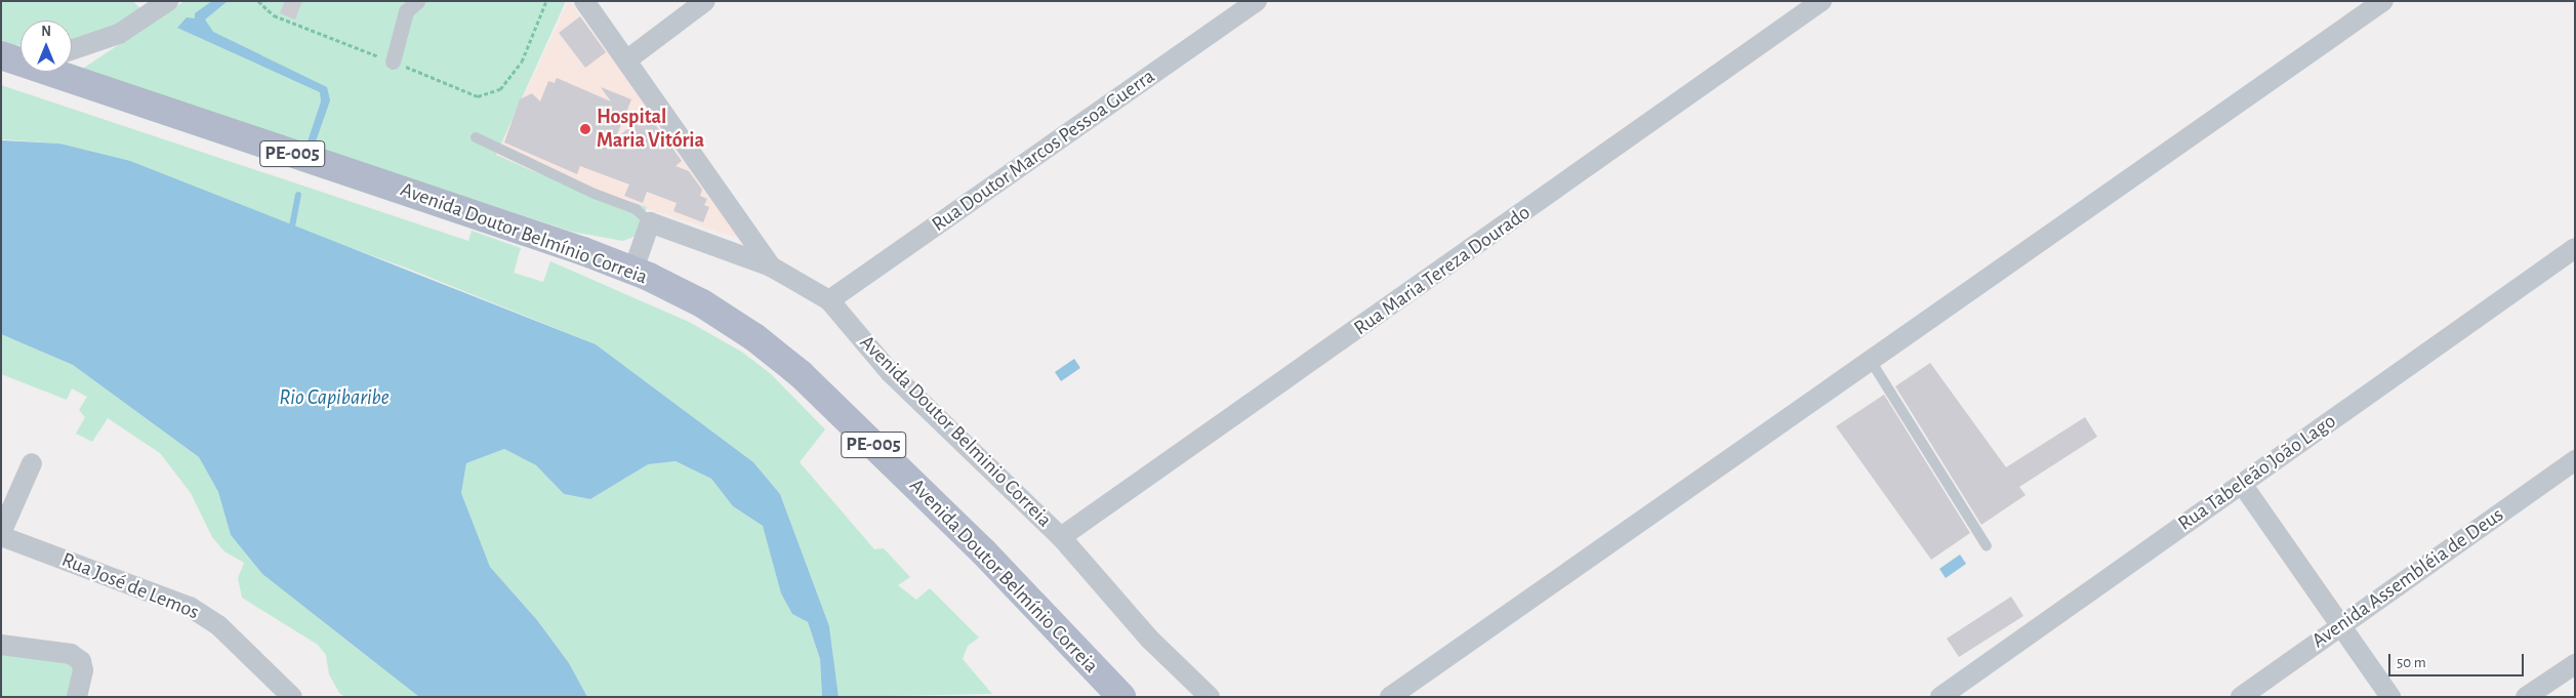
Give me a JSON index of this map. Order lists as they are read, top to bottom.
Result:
{
  "streets": {
    "main road": ["PE-005", "Avenida Doutor Belmínio Correia"],
    "street": [
      "Rua Doutor Marcos Pessoa Guerra",
      "Rua Maria Tereza Dourado",
      "Avenida Doutor Belminio Correia",
      "Rua Tabeleão João Lago",
      "Avenida Assembléia de Deus",
      "Rua José de Lemos"
    ]
  },
  "crossings": [
    ["Rua Doutor Marcos Pessoa Guerra", "Avenida Doutor Belminio Correia"],
    ["Rua Maria Tereza Dourado", "Avenida Doutor Belminio Correia"]
  ],
  "water": ["Rio Capibaribe"],
  "places": ["Hospital Maria Vitória"],
  "scale_bar": "50 m",
  "north": "top"
}
